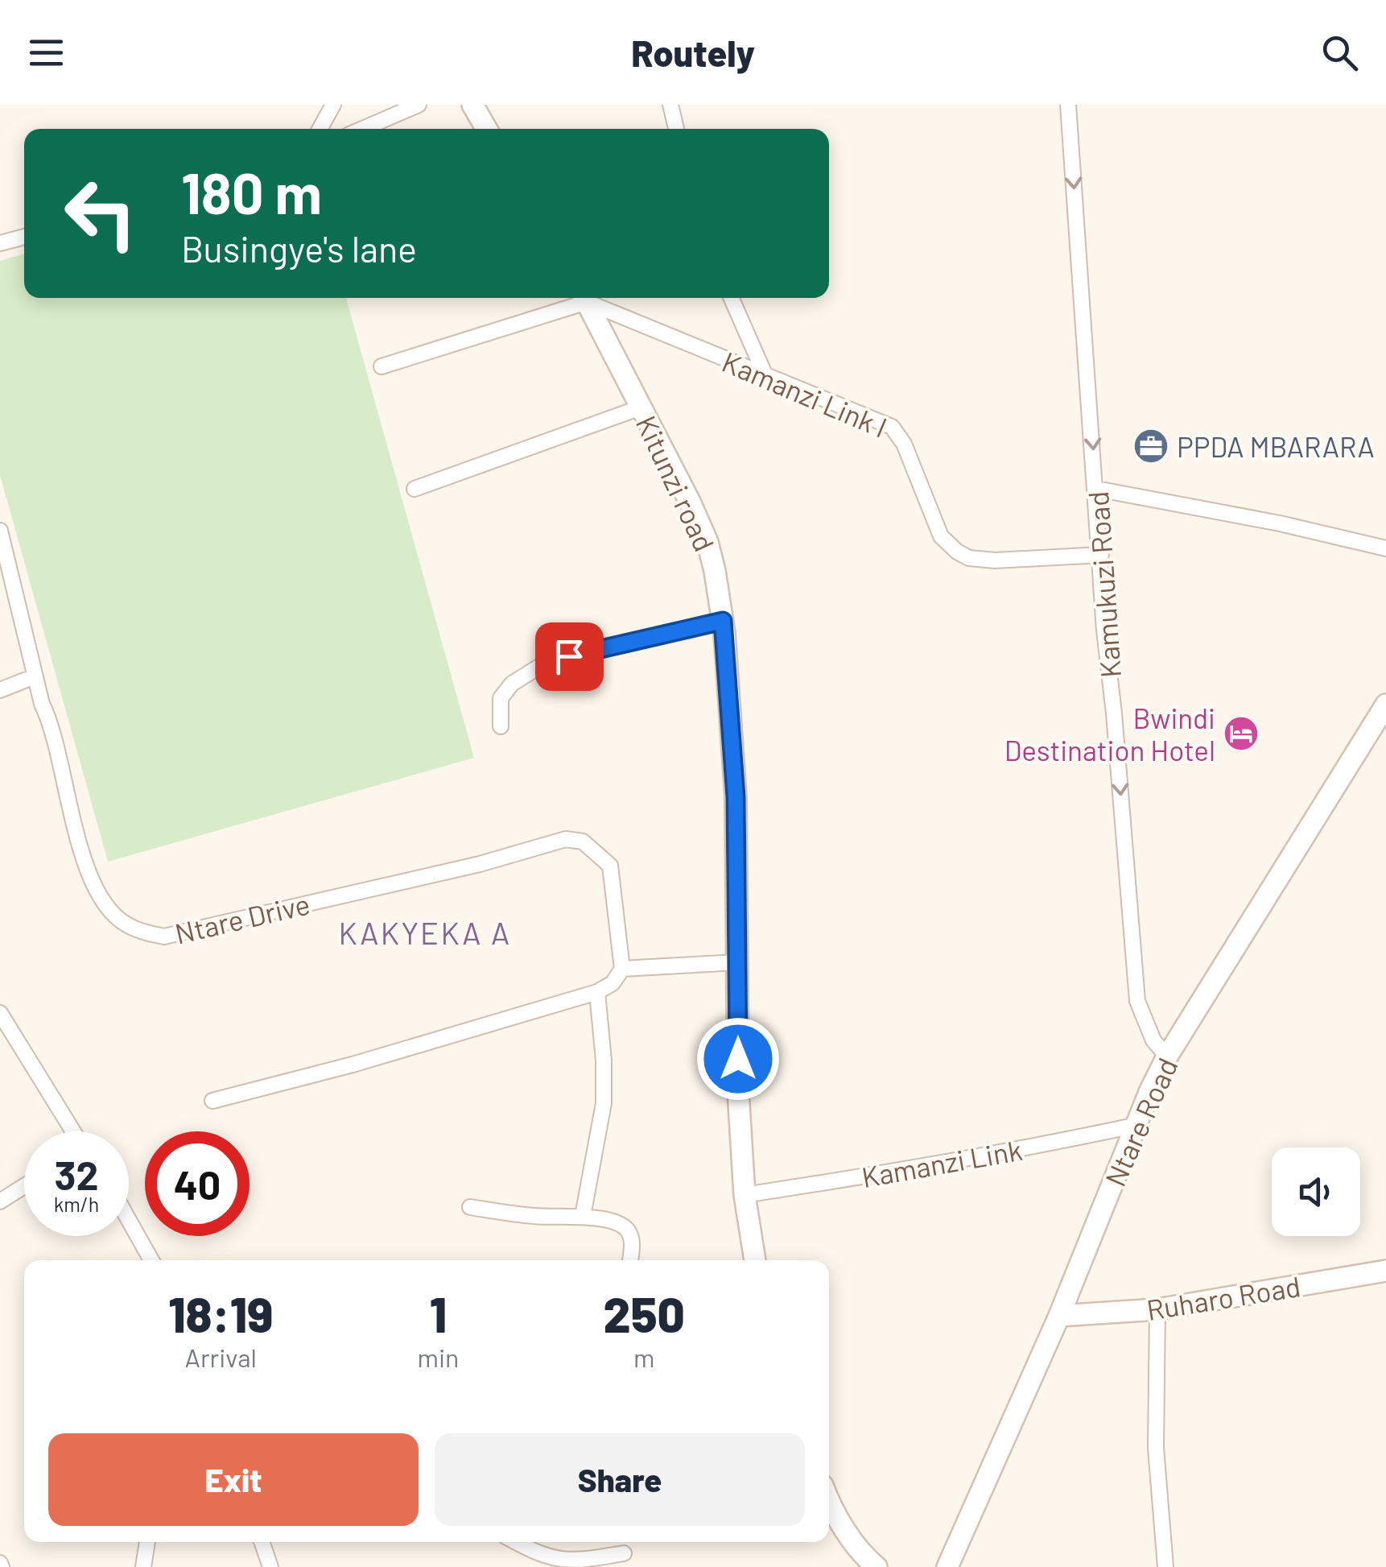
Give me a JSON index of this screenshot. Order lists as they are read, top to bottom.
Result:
{
  "streets": {
    "street": [
      "Kamanzi Link I",
      "Kitunzi road",
      "Kamukuzi Road",
      "Ntare Drive",
      "Ntare Road",
      "Kamanzi Link",
      "Ruharo Road"
    ]
  },
  "crossings": [
    ["Kamanzi Link I", "Kamukuzi Road"],
    ["Kitunzi road", "Kamanzi Link"],
    ["Kamukuzi Road", "Ntare Road"],
    ["Ntare Road", "Kamanzi Link"],
    ["Ntare Road", "Ruharo Road"]
  ],
  "one_way": ["Kamukuzi Road"],
  "districts": ["KAKYEKA A"],
  "places": {
    "office": ["PPDA MBARARA"],
    "hotel": ["Bwindi Destination Hotel"]
  },
  "page": {
    "header": "Routely",
    "turn": ["180 m", "Busingye's lane"],
    "speed": "32 km/h",
    "limit": "40",
    "eta": [
      "18:19",
      "Arrival",
      "1",
      "min",
      "250",
      "m"
    ],
    "buttons": ["Exit", "Share"]
  }
}
